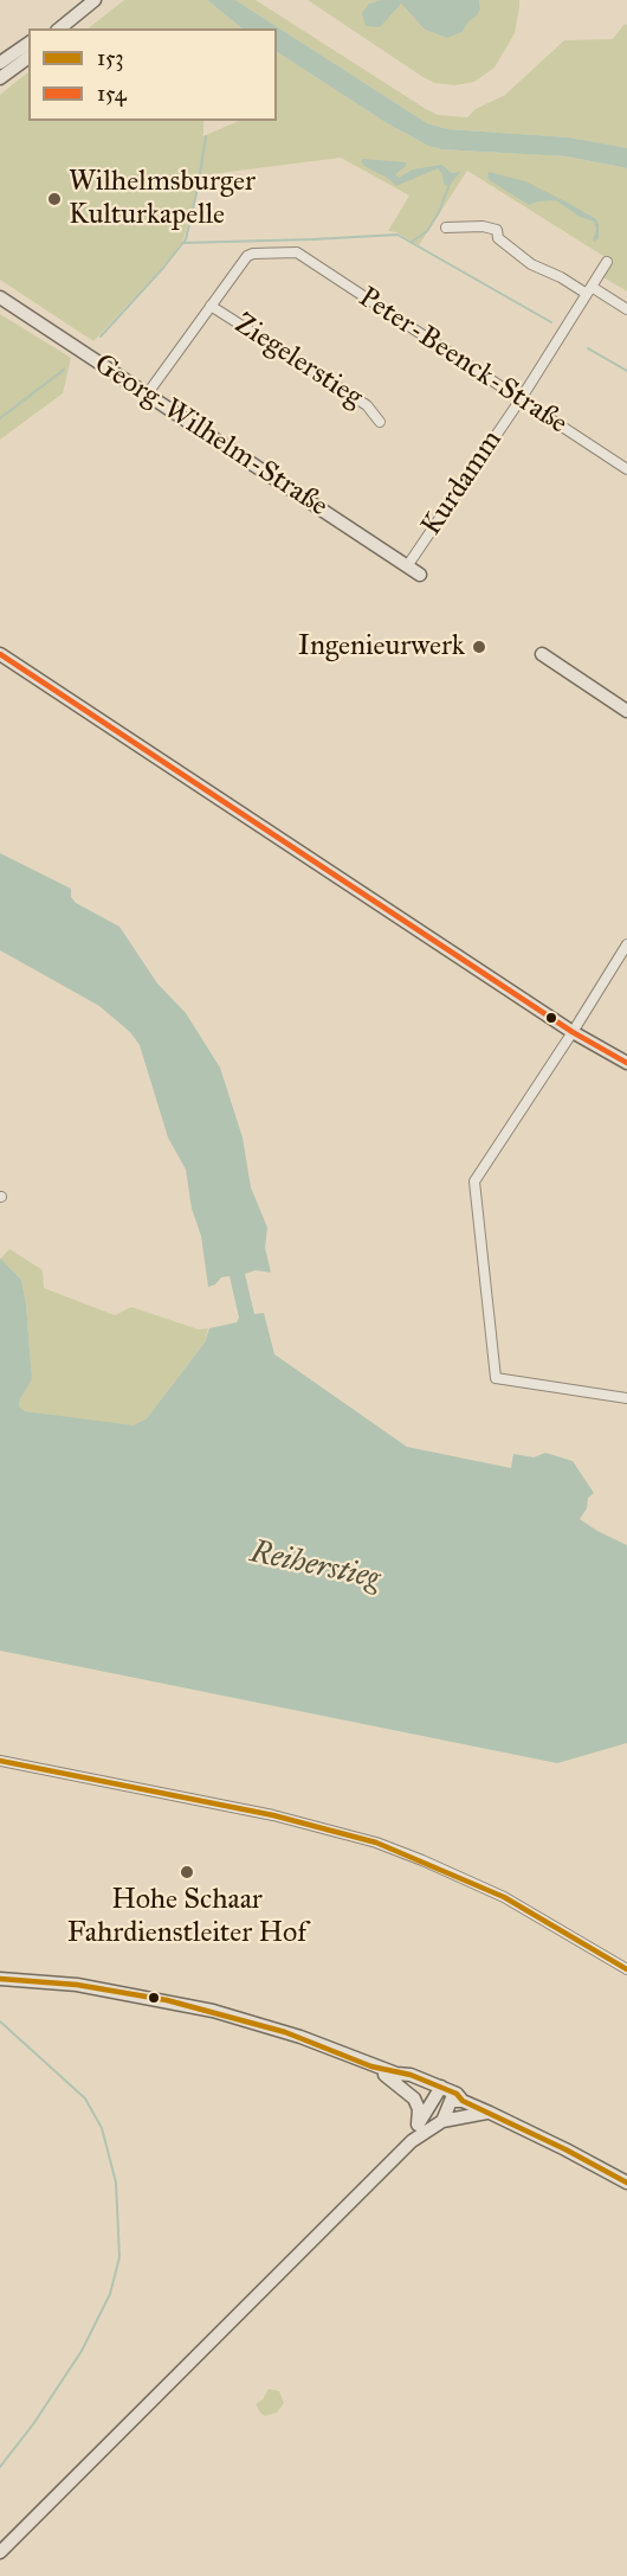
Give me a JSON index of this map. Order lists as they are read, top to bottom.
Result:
{
  "streets": {
    "main road": ["Georg-Wilhelm-Straße"],
    "street": ["Ziegelerstieg", "Peter-Beenck-Straße", "Kurdamm"]
  },
  "crossings": [
    ["Ziegelerstieg", "Peter-Beenck-Straße"],
    ["Peter-Beenck-Straße", "Kurdamm"],
    ["Georg-Wilhelm-Straße", "Kurdamm"]
  ],
  "water": ["Reiherstieg"],
  "places": ["Wilhelmsburger Kulturkapelle", "Ingenieurwerk", "Hohe Schaar Fahrdienstleiter Hof"],
  "lines": ["transit line 154", "transit line 153"],
  "legend": ["153", "154"]
}
